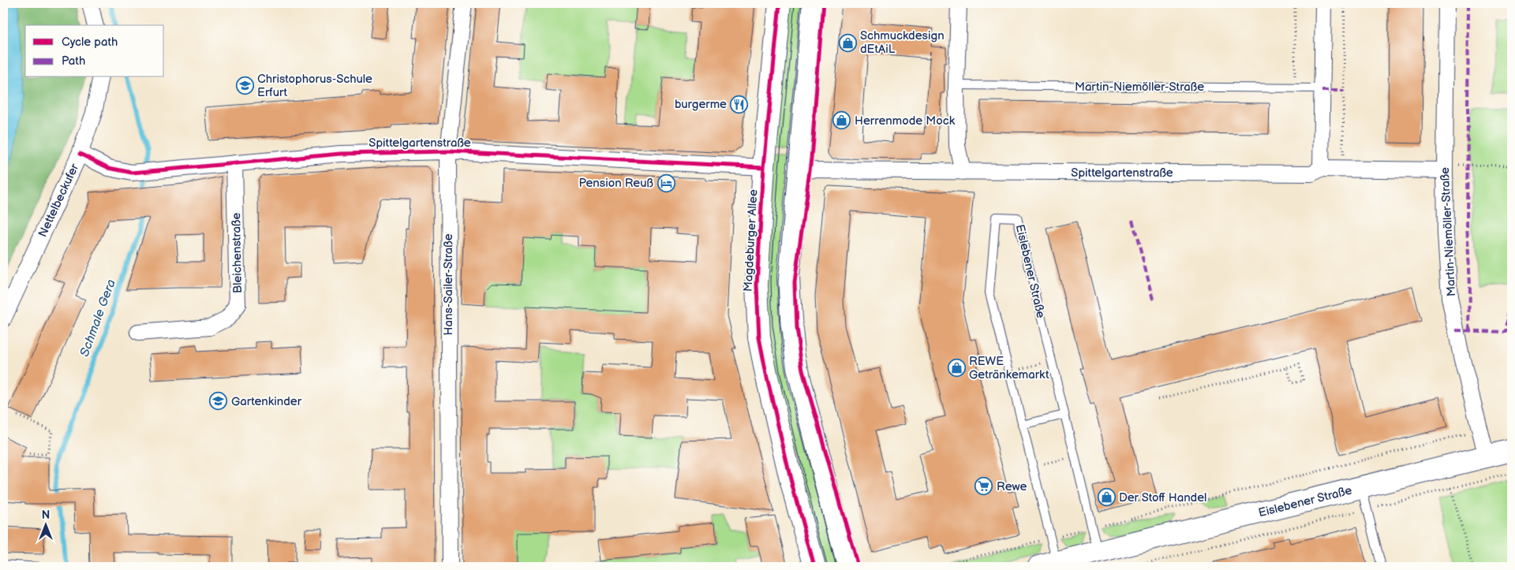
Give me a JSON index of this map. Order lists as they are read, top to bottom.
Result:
{
  "streets": {
    "main road": ["Magdeburger Allee", "Eislebener Straße"],
    "street": [
      "Martin-Niemöller-Straße",
      "Spittelgartenstraße",
      "Nettelbeckufer",
      "Bleichenstraße",
      "Hans-Sailer-Straße"
    ]
  },
  "crossings": [
    ["Martin-Niemöller-Straße", "Spittelgartenstraße"],
    ["Martin-Niemöller-Straße", "Eislebener Straße"],
    ["Spittelgartenstraße", "Nettelbeckufer"],
    ["Spittelgartenstraße", "Magdeburger Allee"],
    ["Spittelgartenstraße", "Bleichenstraße"],
    ["Spittelgartenstraße", "Hans-Sailer-Straße"]
  ],
  "water": ["Schmale Gera"],
  "places": {
    "shop": [
      "Schmuckdesign dEtAiL",
      "Herrenmode Mock",
      "REWE Getränkemarkt",
      "Der Stoff Handel"
    ],
    "school or university": ["Christophorus-Schule Erfurt", "Gartenkinder"],
    "restaurant": ["burgerme"],
    "hotel": ["Pension Reuß"],
    "supermarket": ["Rewe"]
  },
  "legend": ["Cycle path", "Path"],
  "north": "top"
}
